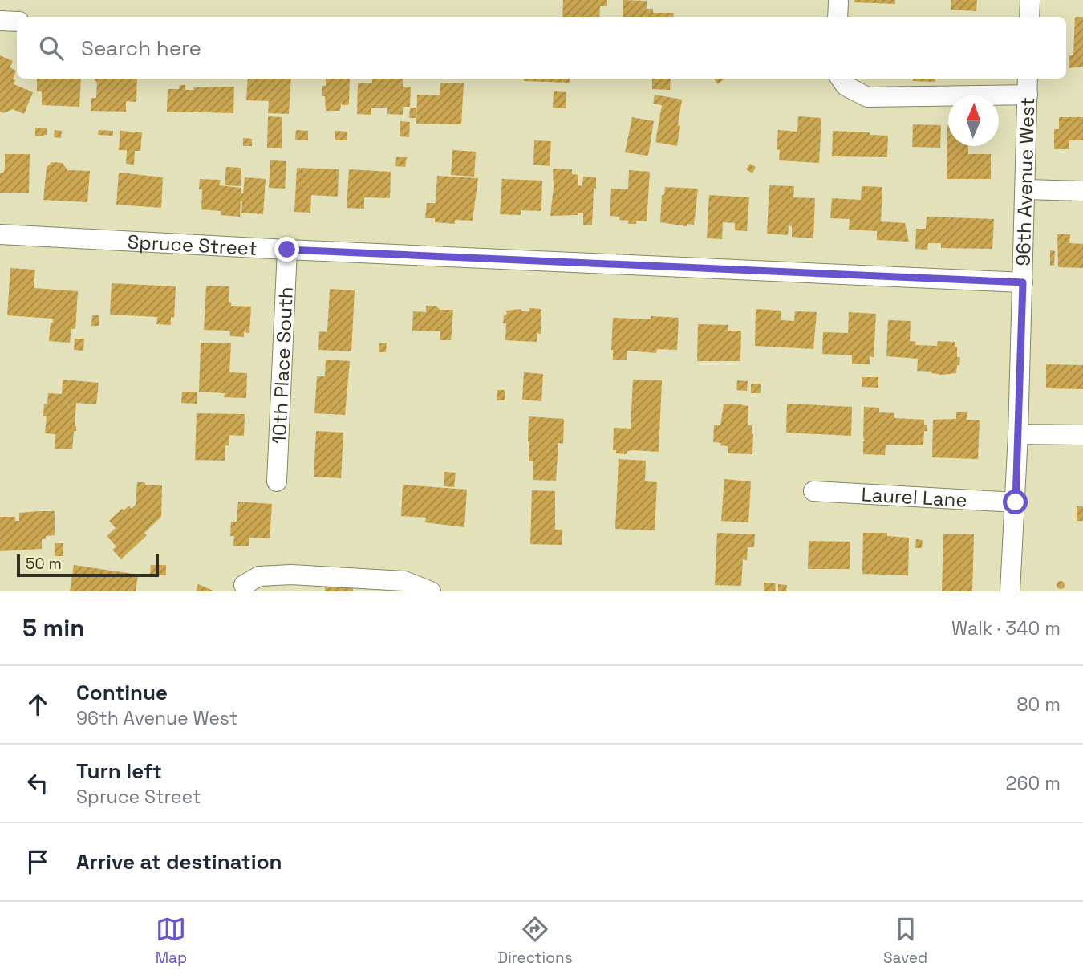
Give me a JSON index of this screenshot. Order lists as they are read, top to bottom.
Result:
{
  "streets": {
    "street": [
      "96th Avenue West",
      "Spruce Street",
      "10th Place South",
      "Laurel Lane"
    ]
  },
  "crossings": [
    ["96th Avenue West", "Spruce Street"],
    ["96th Avenue West", "Laurel Lane"],
    ["Spruce Street", "10th Place South"]
  ],
  "scale_bar": "50 m",
  "north": "top",
  "page": {
    "search": "Search here",
    "scale": "50 m",
    "heading": ["5 min", "Walk · 340 m"],
    "list": [
      ["Continue", "96th Avenue West", "80 m"],
      ["Turn left", "Spruce Street", "260 m"],
      "Arrive at destination"
    ],
    "nav": ["Map", "Directions", "Saved"]
  }
}
